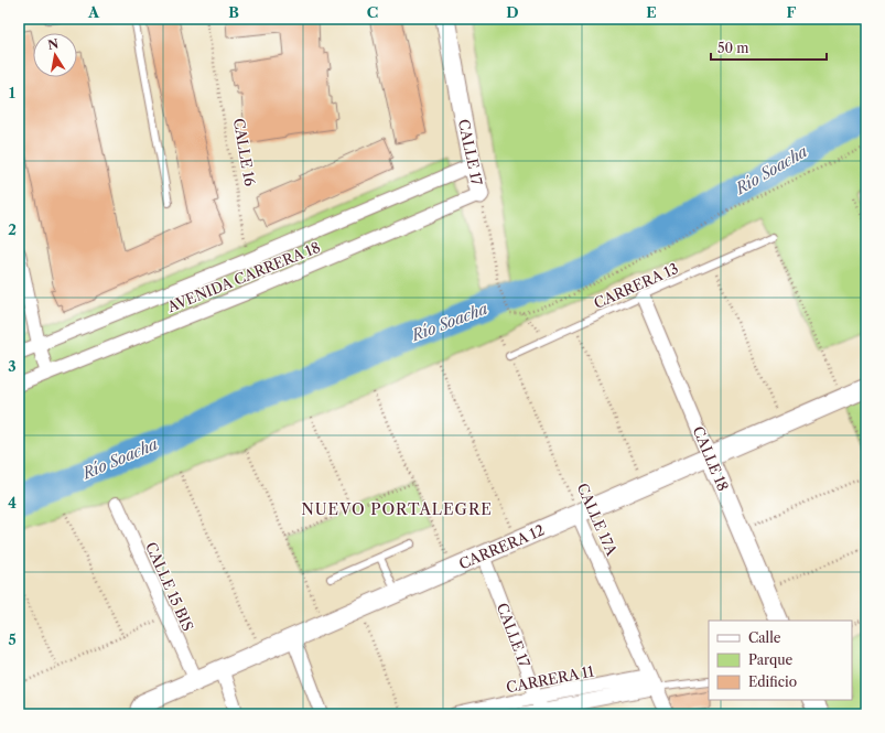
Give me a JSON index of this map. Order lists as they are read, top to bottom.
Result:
{
  "streets": {
    "street": [
      "CALLE 17",
      "AVENIDA CARRERA 18",
      "CALLE 18",
      "CALLE 17A",
      "CARRERA 12",
      "CALLE 15 BIS",
      "CARRERA 11"
    ],
    "lane": ["CARRERA 13"],
    "path": ["CALLE 16"]
  },
  "crossings": [
    ["CALLE 16", "AVENIDA CARRERA 18"],
    ["CALLE 17", "AVENIDA CARRERA 18"],
    ["CALLE 17", "CARRERA 12"],
    ["CALLE 17", "CARRERA 11"],
    ["CARRERA 13", "CALLE 18"],
    ["CARRERA 13", "CALLE 17A"],
    ["CALLE 18", "CARRERA 12"],
    ["CALLE 17A", "CARRERA 12"],
    ["CALLE 17A", "CARRERA 11"],
    ["CARRERA 12", "CALLE 15 BIS"]
  ],
  "districts": ["NUEVO PORTALEGRE"],
  "water": ["Río Soacha"],
  "legend": ["Calle", "Parque", "Edificio"],
  "scale_bar": "50 m",
  "north": "top",
  "grid": {
    "columns": [
      "A",
      "B",
      "C",
      "D",
      "E",
      "F"
    ],
    "rows": [
      "1",
      "2",
      "3",
      "4",
      "5"
    ]
  }
}
